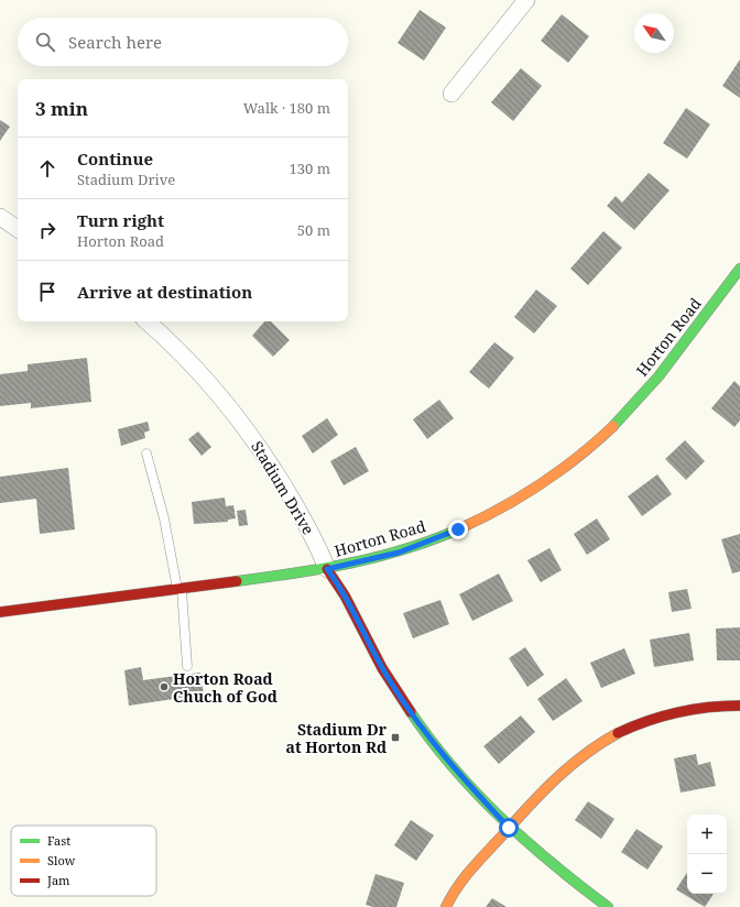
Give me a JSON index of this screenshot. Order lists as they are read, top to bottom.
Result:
{
  "streets": {
    "street": ["Horton Road", "Stadium Drive"]
  },
  "crossings": [
    ["Horton Road", "Stadium Drive"]
  ],
  "places": {
    "other": ["Horton Road Chuch of God"],
    "transit": ["Stadium Dr at Horton Rd"]
  },
  "legend": ["Fast", "Slow", "Jam"],
  "north": "top left",
  "page": {
    "search": "Search here",
    "heading": ["3 min", "Walk · 180 m"],
    "list": [
      ["Continue", "Stadium Drive", "130 m"],
      ["Turn right", "Horton Road", "50 m"],
      "Arrive at destination"
    ],
    "map_buttons": ["+", "−"]
  }
}
